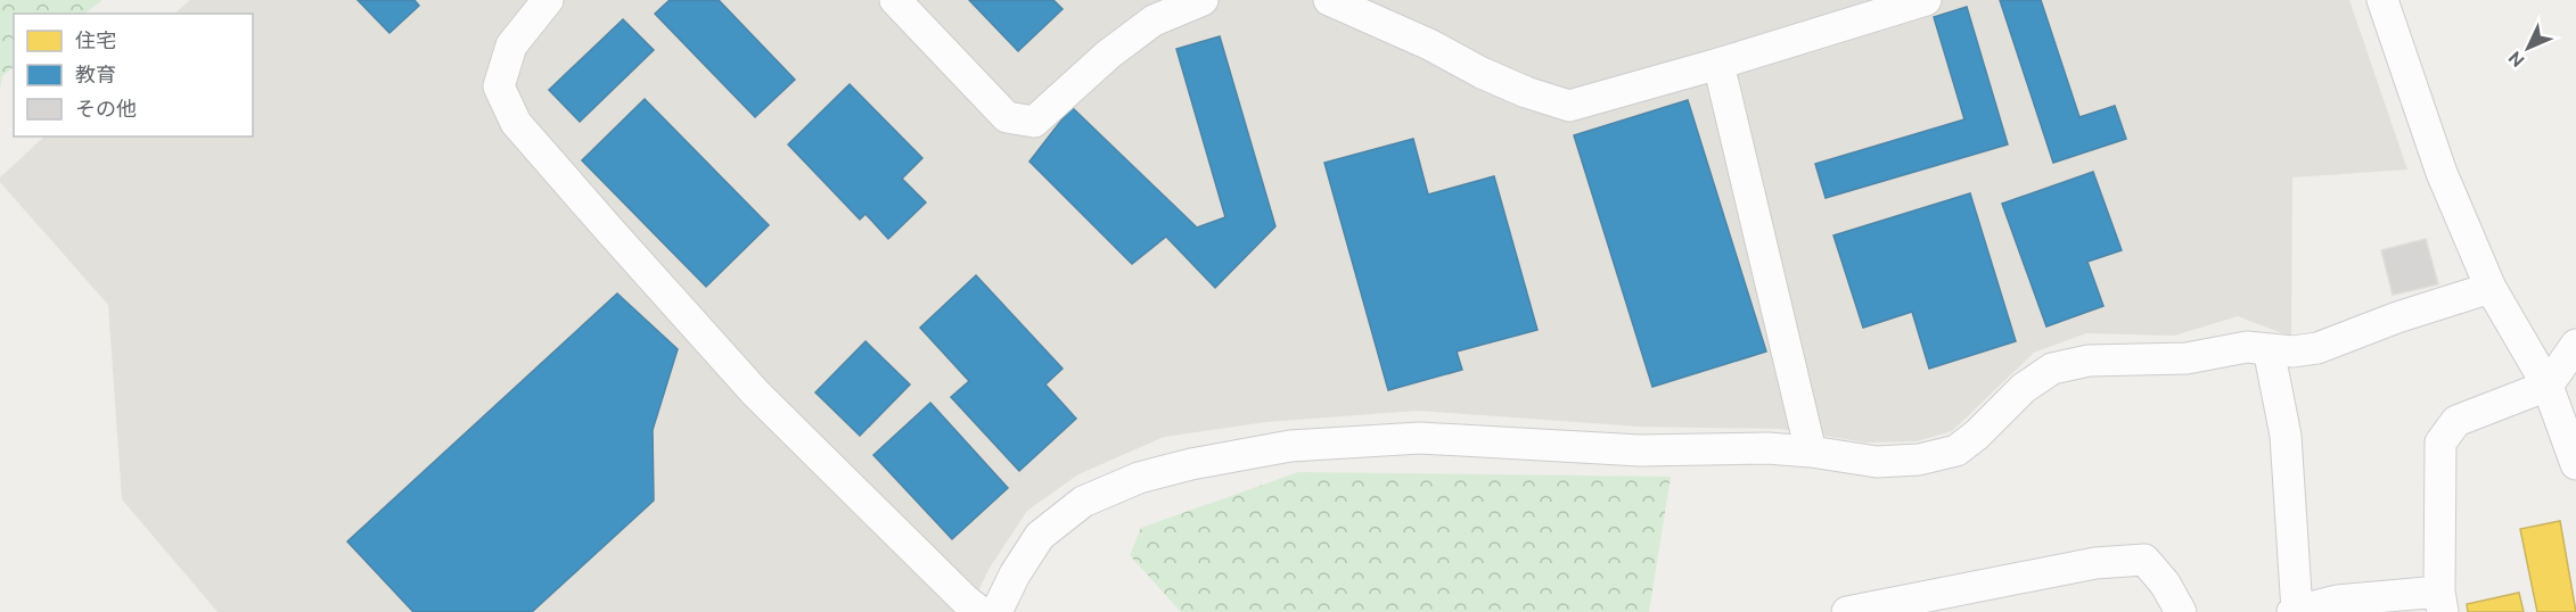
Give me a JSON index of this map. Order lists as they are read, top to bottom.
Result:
{
  "legend": ["住宅", "教育", "その他"],
  "north": "bottom left"
}
